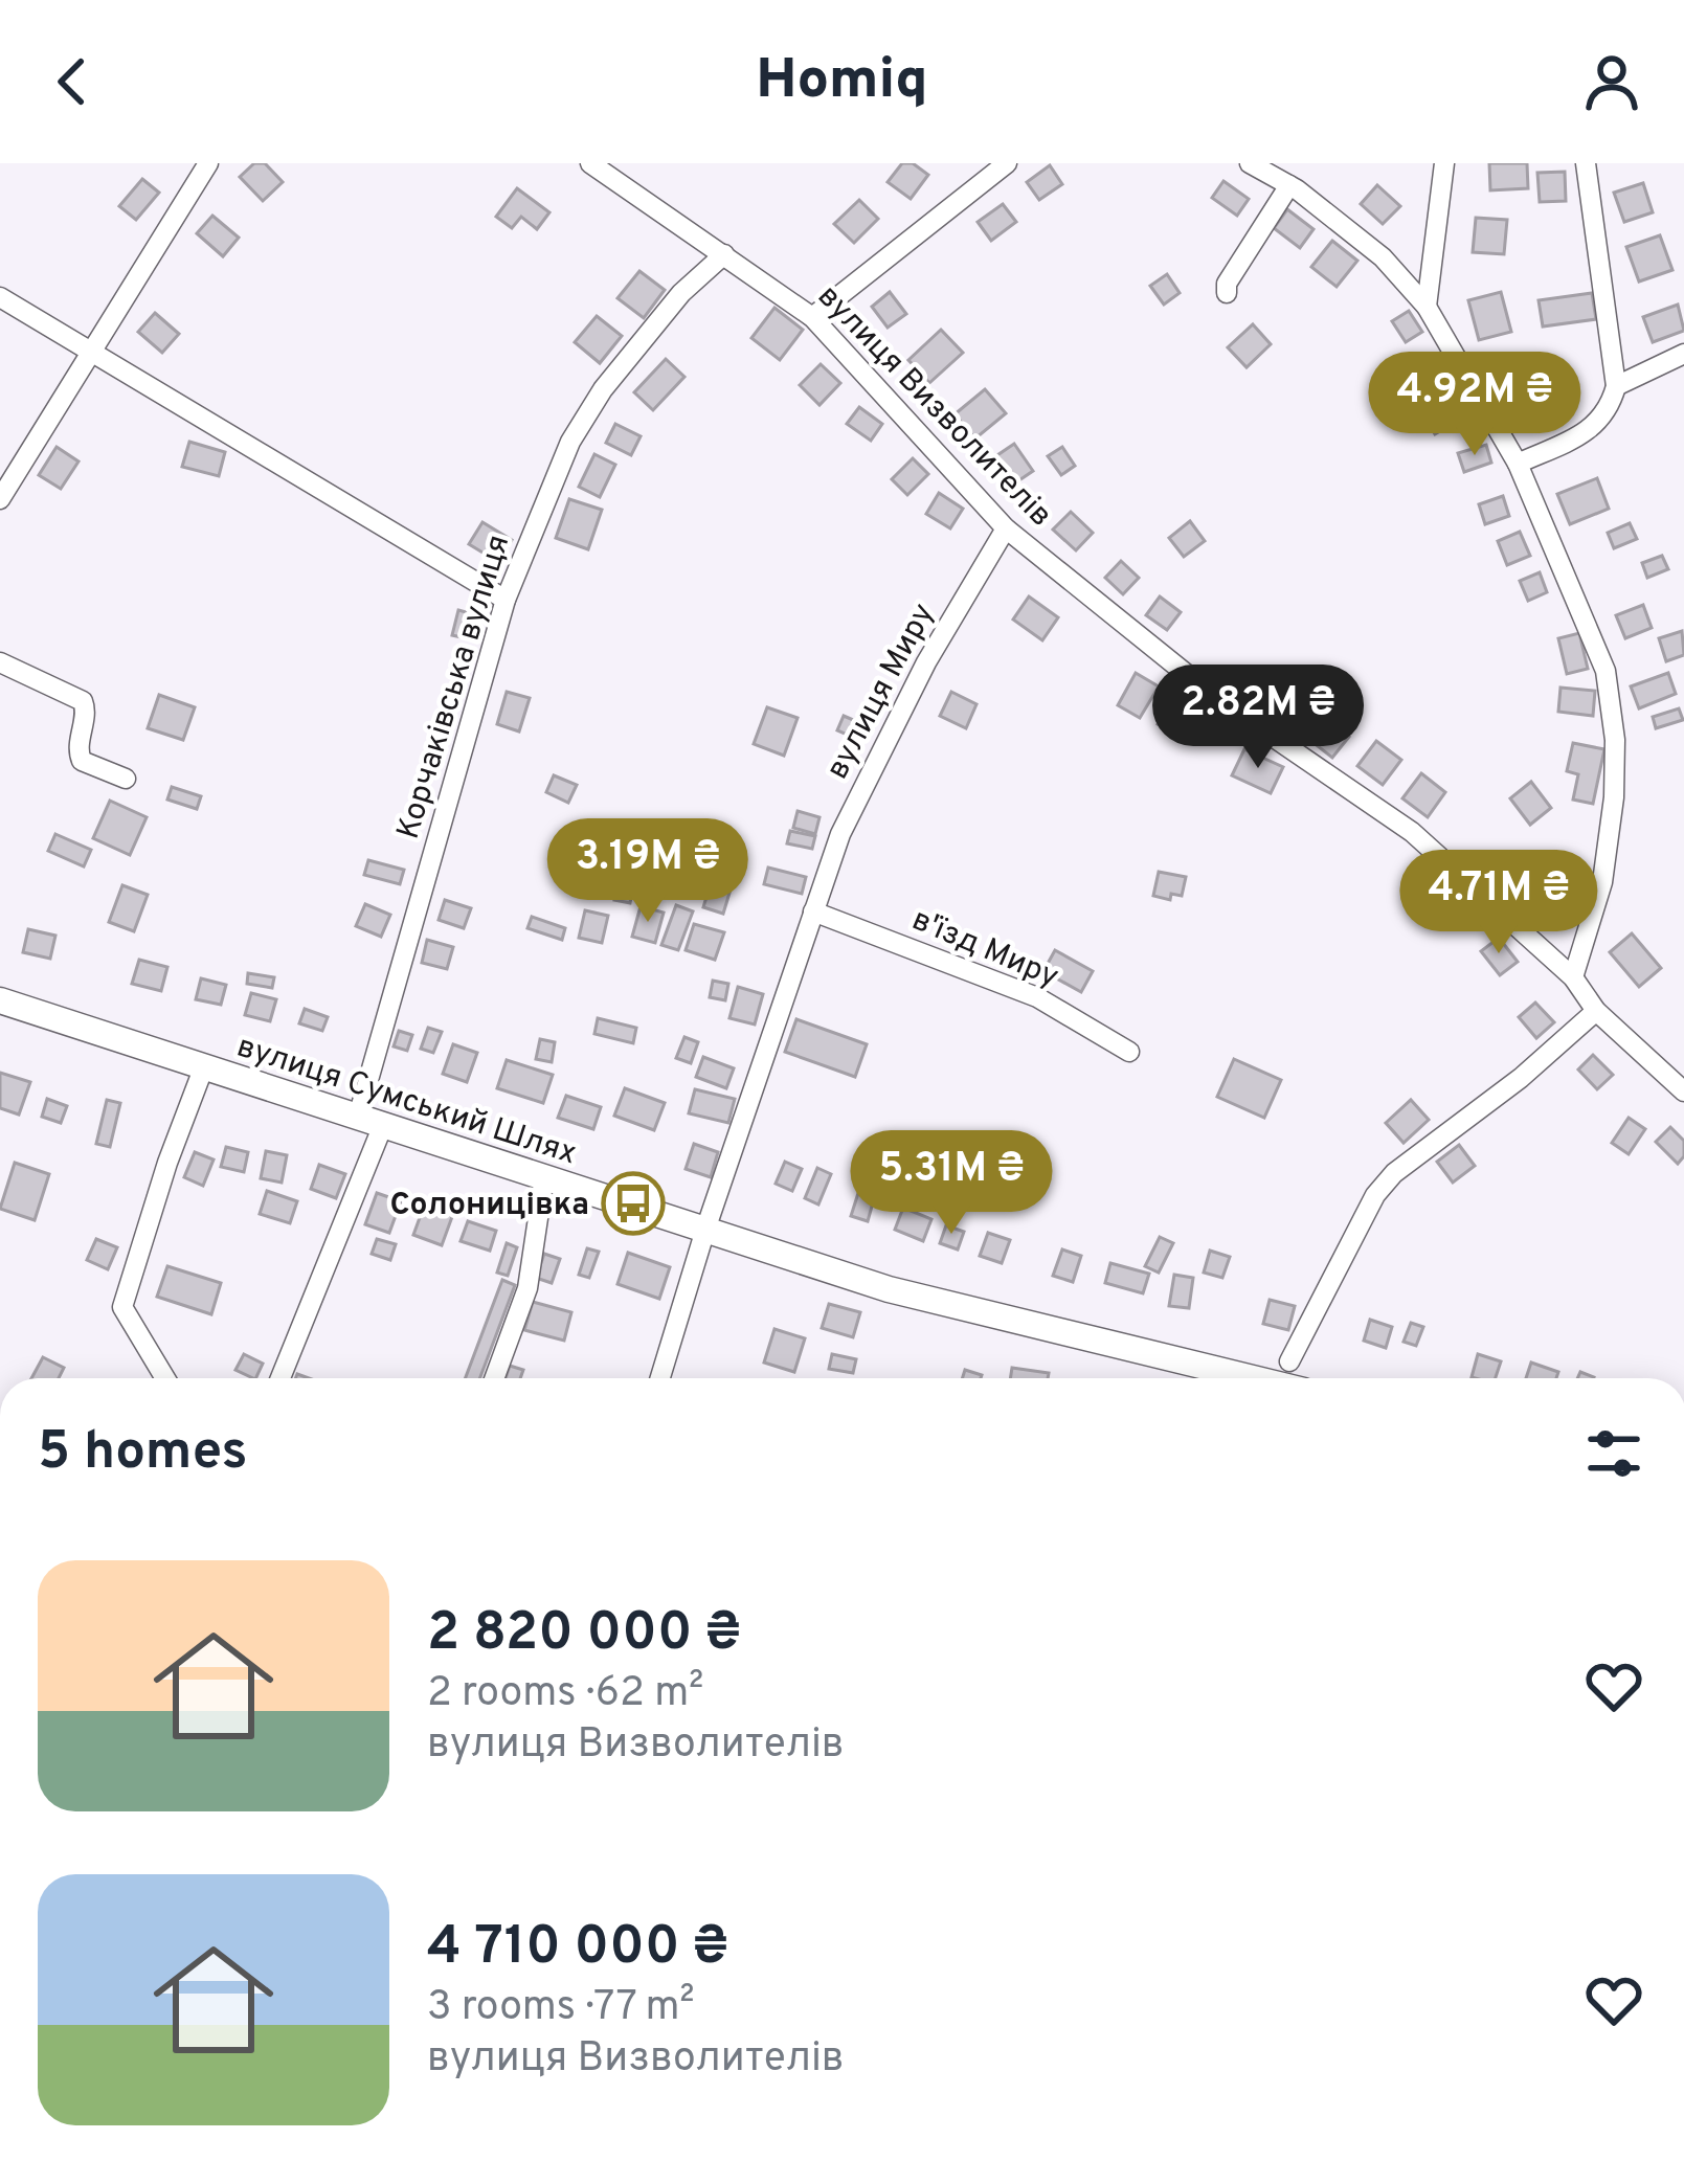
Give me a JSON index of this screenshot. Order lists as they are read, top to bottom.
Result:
{
  "streets": {
    "main road": ["вулиця Сумський Шлях"],
    "street": [
      "вулиця Визволителів",
      "Корчаківська вулиця",
      "вулиця Миру",
      "в'їзд Миру"
    ]
  },
  "crossings": [
    ["вулиця Визволителів", "Корчаківська вулиця"],
    ["вулиця Визволителів", "вулиця Миру"],
    ["Корчаківська вулиця", "вулиця Сумський Шлях"],
    ["вулиця Миру", "в'їзд Миру"],
    ["вулиця Миру", "вулиця Сумський Шлях"]
  ],
  "places": {
    "bus stop": ["Солоницівка"]
  },
  "page": {
    "header": "Homiq",
    "price": [
      "4.92M ₴",
      "2.82M ₴",
      "3.19M ₴",
      "4.71M ₴",
      "5.31M ₴"
    ],
    "heading": "5 homes",
    "list": [
      {
        "name": "2 820 000 ₴",
        "note": "2 rooms · 62 m² · вулиця Визволителів"
      },
      {
        "name": "4 710 000 ₴",
        "note": "3 rooms · 77 m² · вулиця Визволителів"
      }
    ]
  }
}
